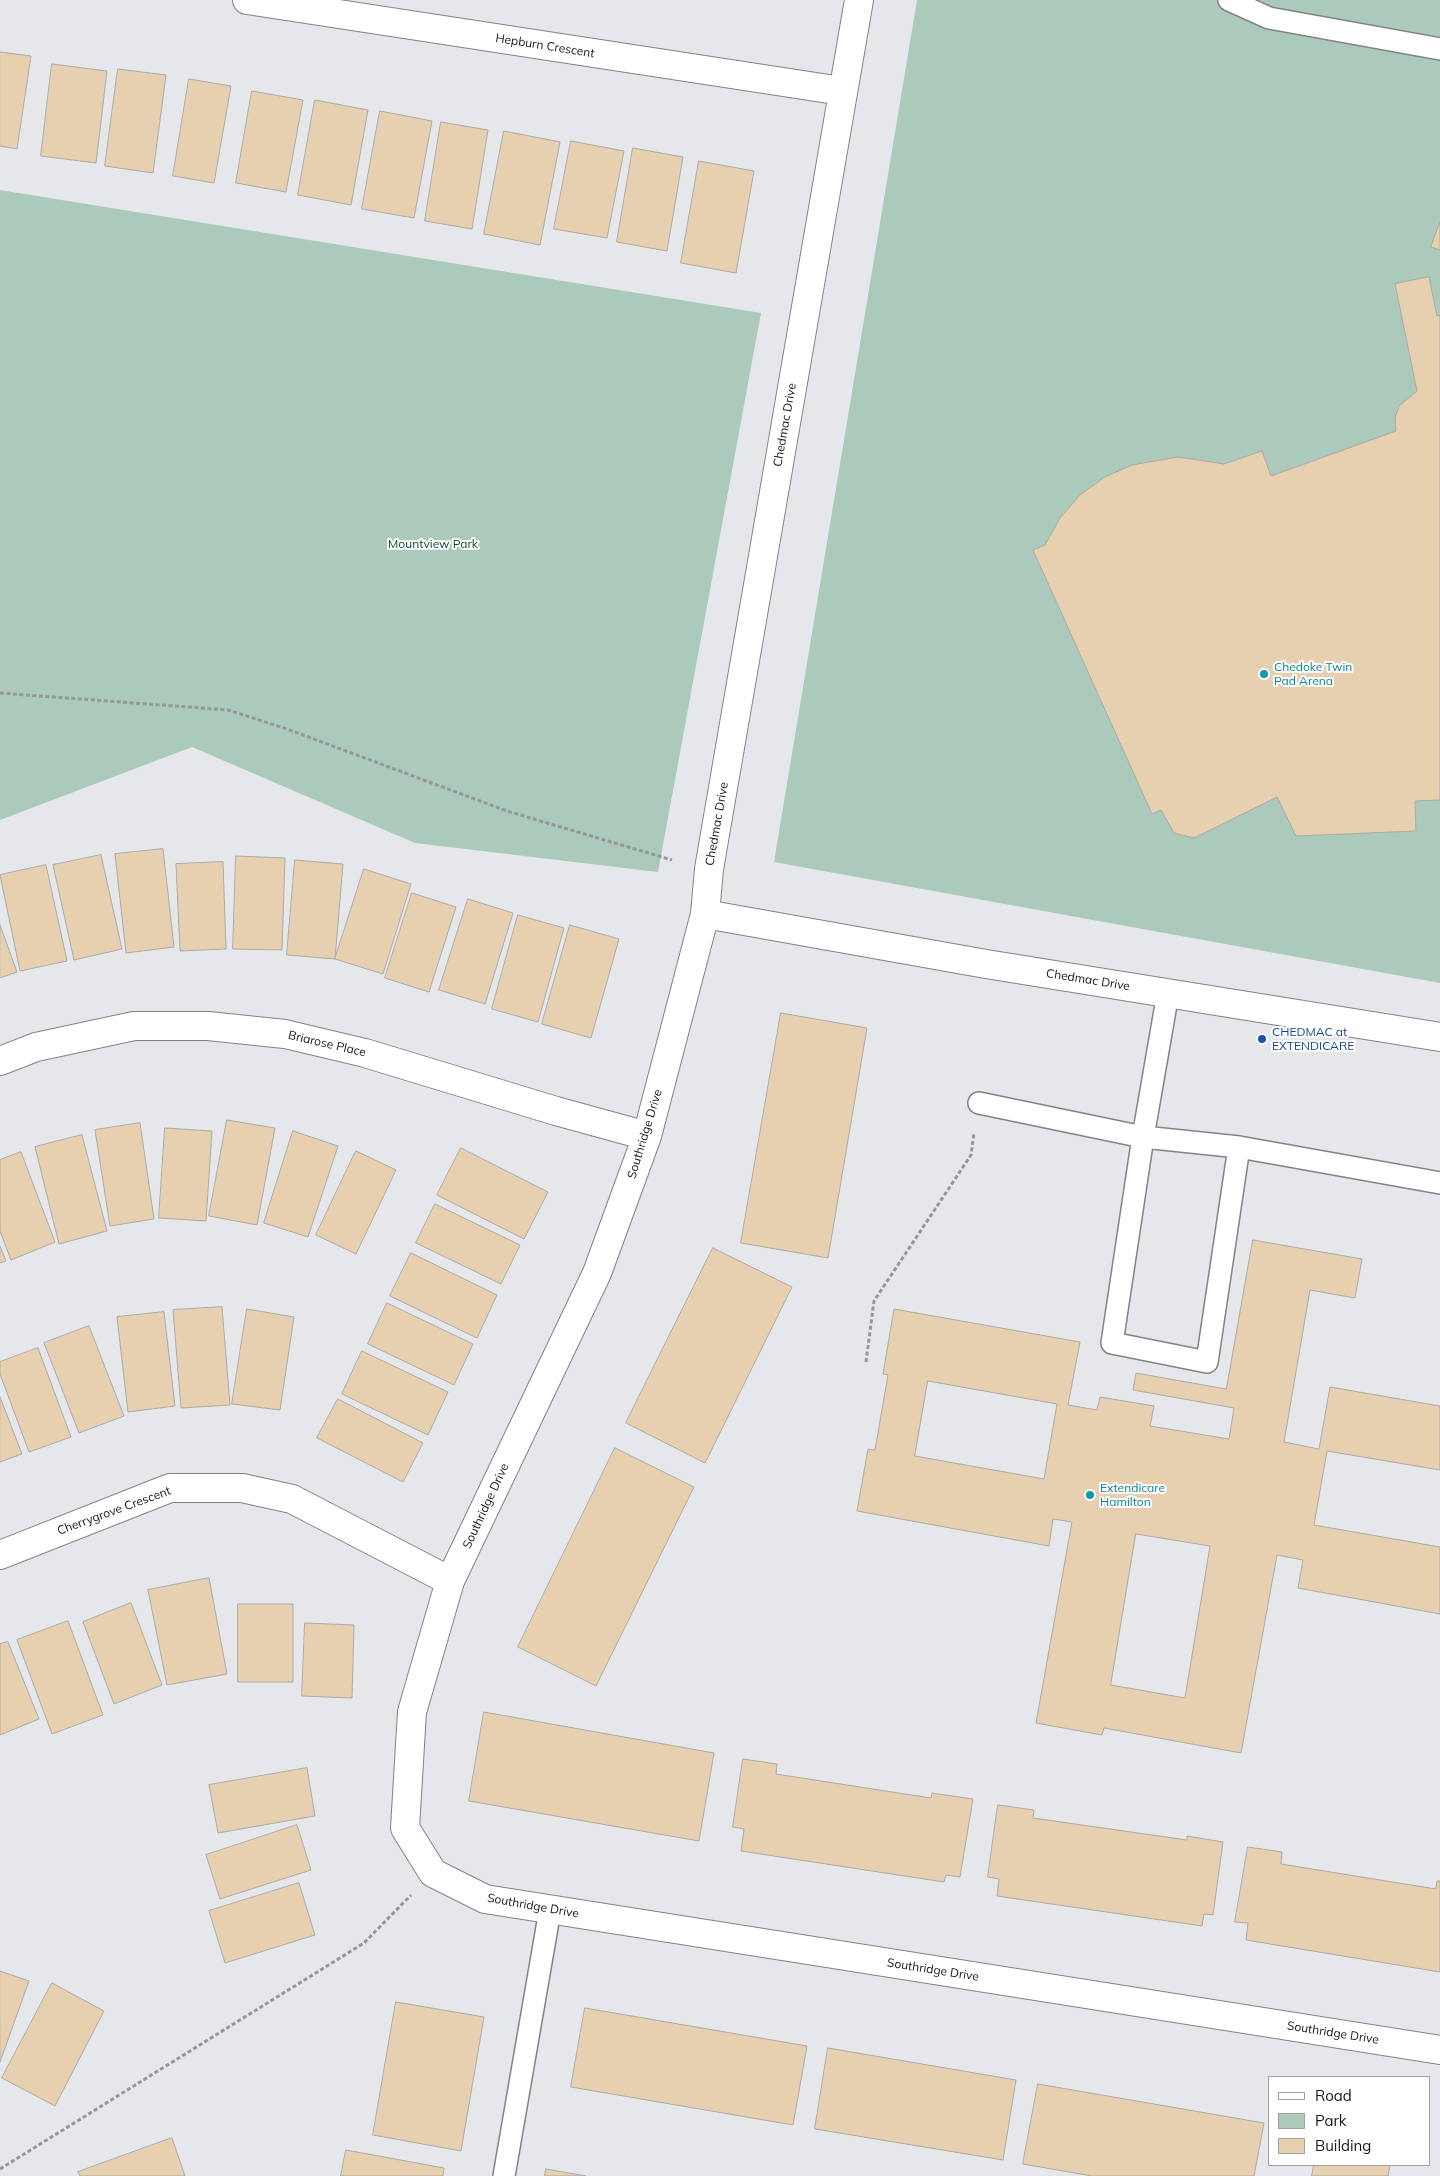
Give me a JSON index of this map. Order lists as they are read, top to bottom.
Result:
{
  "streets": {
    "street": [
      "Hepburn Crescent",
      "Chedmac Drive",
      "Briarose Place",
      "Southridge Drive",
      "Cherrygrove Crescent"
    ]
  },
  "crossings": [
    ["Hepburn Crescent", "Chedmac Drive"],
    ["Chedmac Drive", "Southridge Drive"],
    ["Briarose Place", "Southridge Drive"],
    ["Southridge Drive", "Cherrygrove Crescent"]
  ],
  "parks": ["Mountview Park"],
  "places": ["Chedoke Twin Pad Arena", "CHEDMAC at EXTENDICARE", "Extendicare Hamilton"],
  "legend": ["Road", "Park", "Building"]
}
